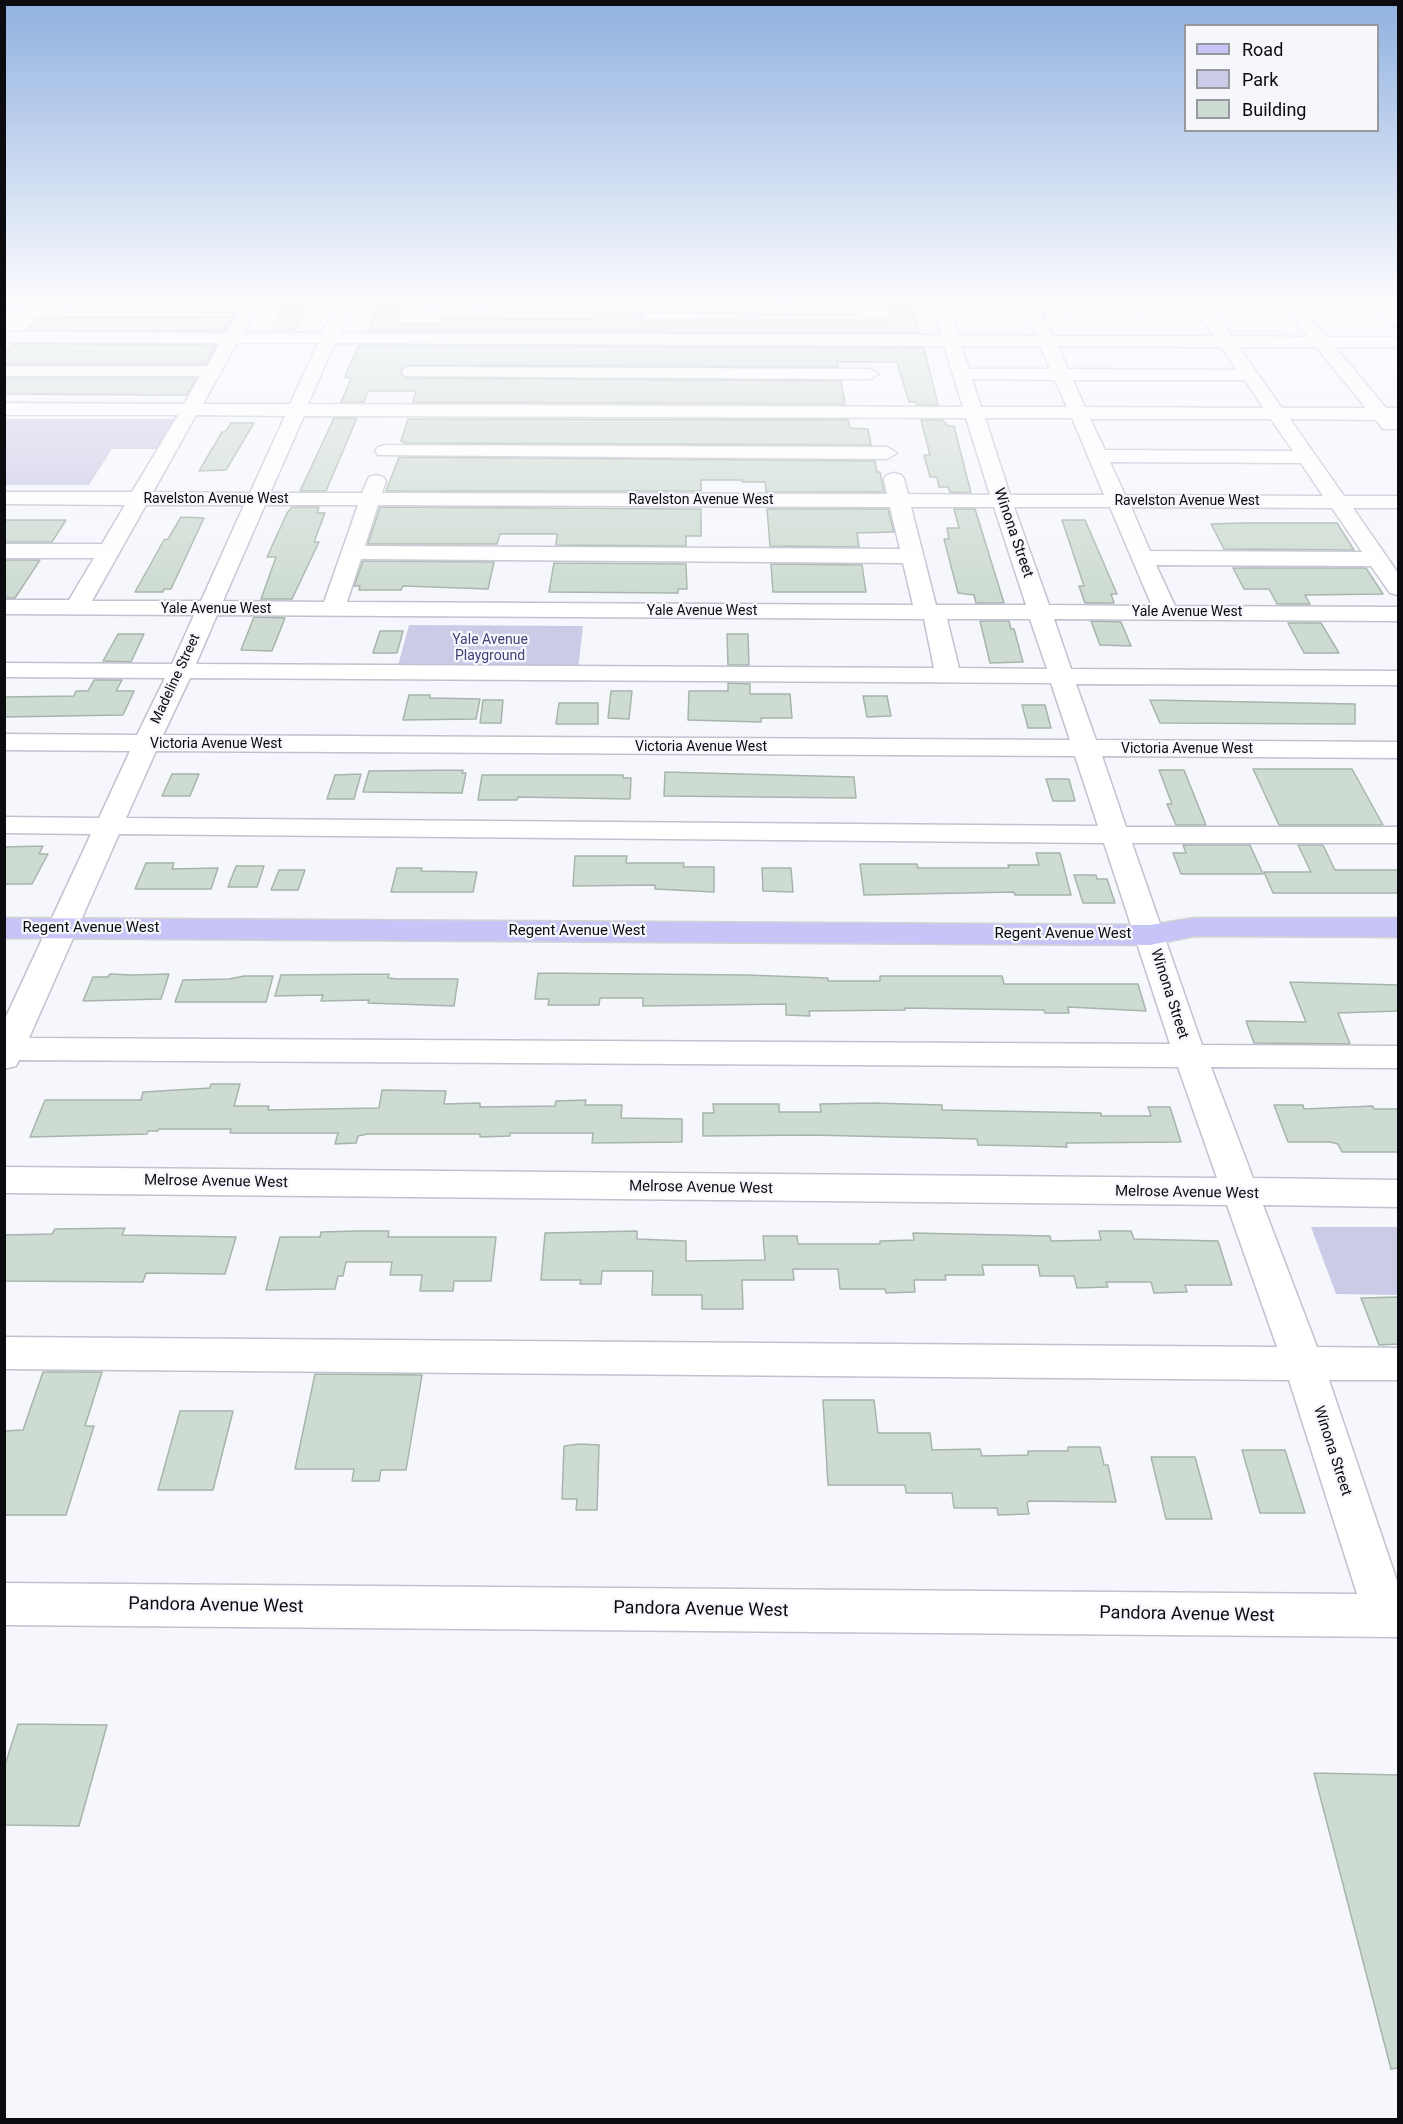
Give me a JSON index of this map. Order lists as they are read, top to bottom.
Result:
{
  "streets": {
    "main road": ["Regent Avenue West"],
    "street": [
      "Ravelston Avenue West",
      "Winona Street",
      "Yale Avenue West",
      "Madeline Street",
      "Victoria Avenue West",
      "Melrose Avenue West",
      "Pandora Avenue West"
    ]
  },
  "crossings": [
    ["Ravelston Avenue West", "Winona Street"],
    ["Ravelston Avenue West", "Madeline Street"],
    ["Winona Street", "Yale Avenue West"],
    ["Winona Street", "Victoria Avenue West"],
    ["Winona Street", "Regent Avenue West"],
    ["Winona Street", "Melrose Avenue West"],
    ["Winona Street", "Pandora Avenue West"],
    ["Yale Avenue West", "Madeline Street"],
    ["Madeline Street", "Victoria Avenue West"],
    ["Madeline Street", "Regent Avenue West"]
  ],
  "parks": ["Yale Avenue Playground"],
  "legend": ["Road", "Park", "Building"]
}
